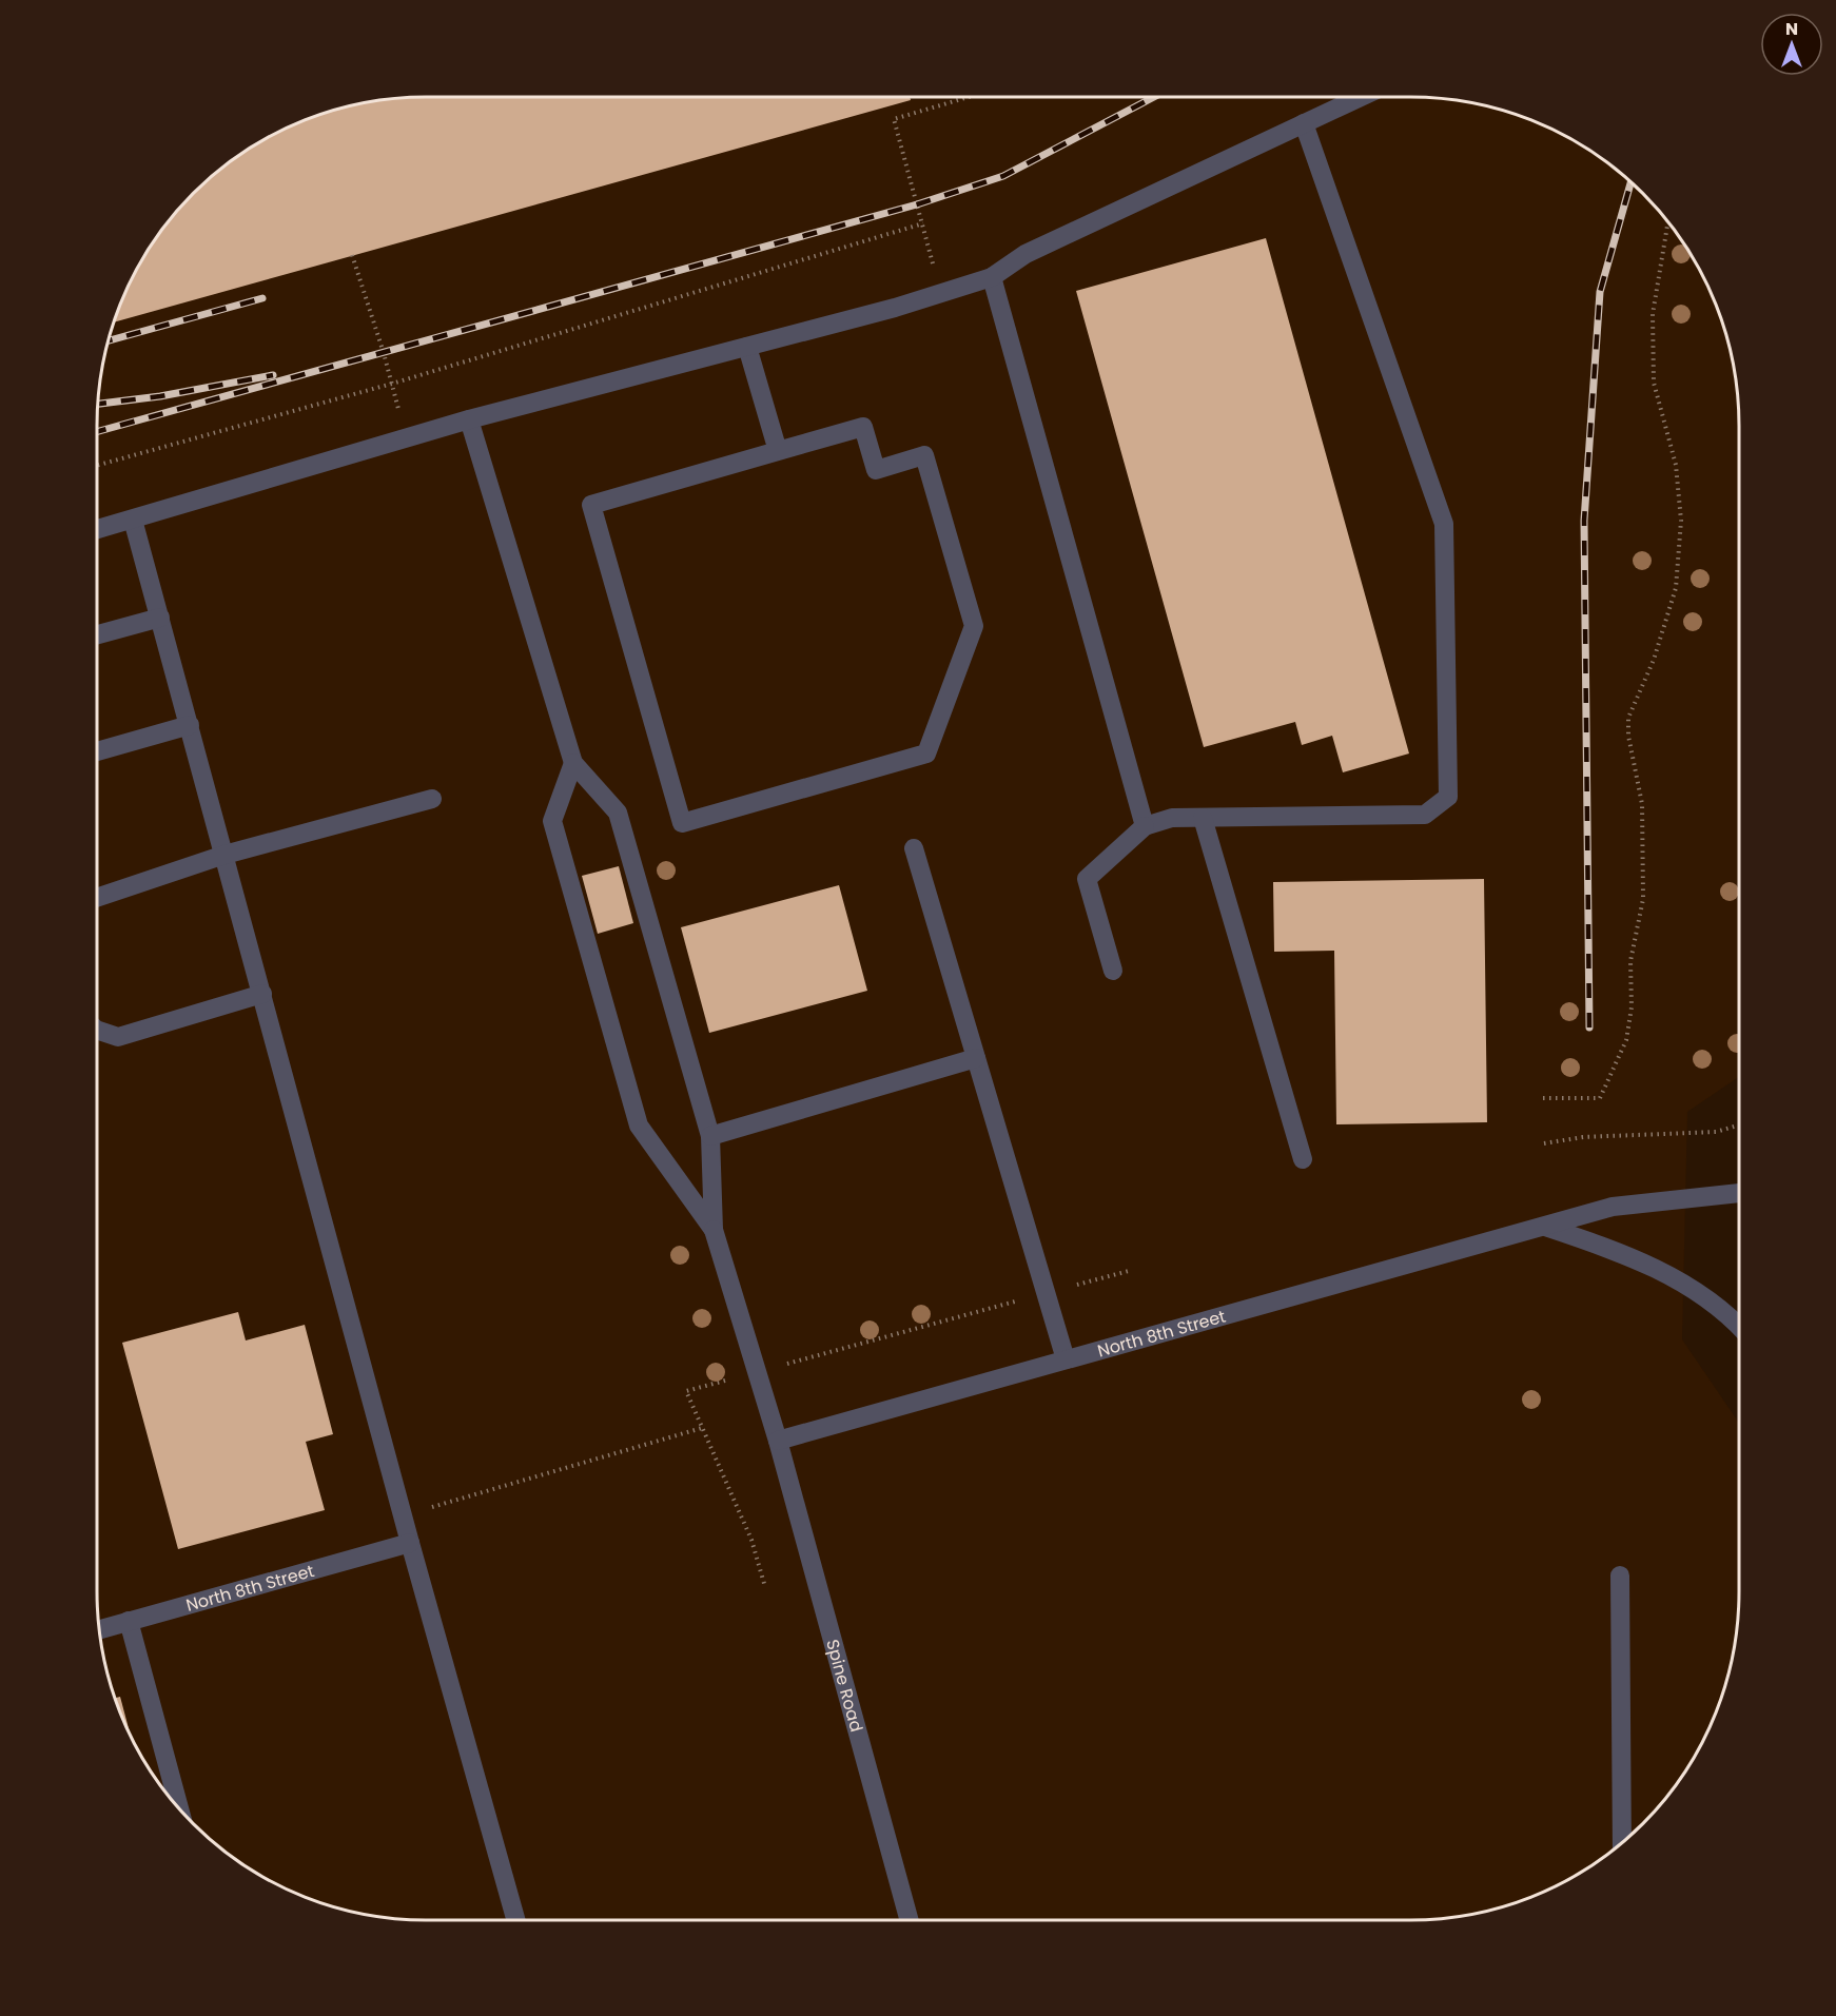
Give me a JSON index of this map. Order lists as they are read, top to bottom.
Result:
{
  "streets": {
    "lane": ["North 8th Street", "Spine Road"]
  },
  "crossings": [
    ["North 8th Street", "Spine Road"]
  ],
  "north": "top"
}
